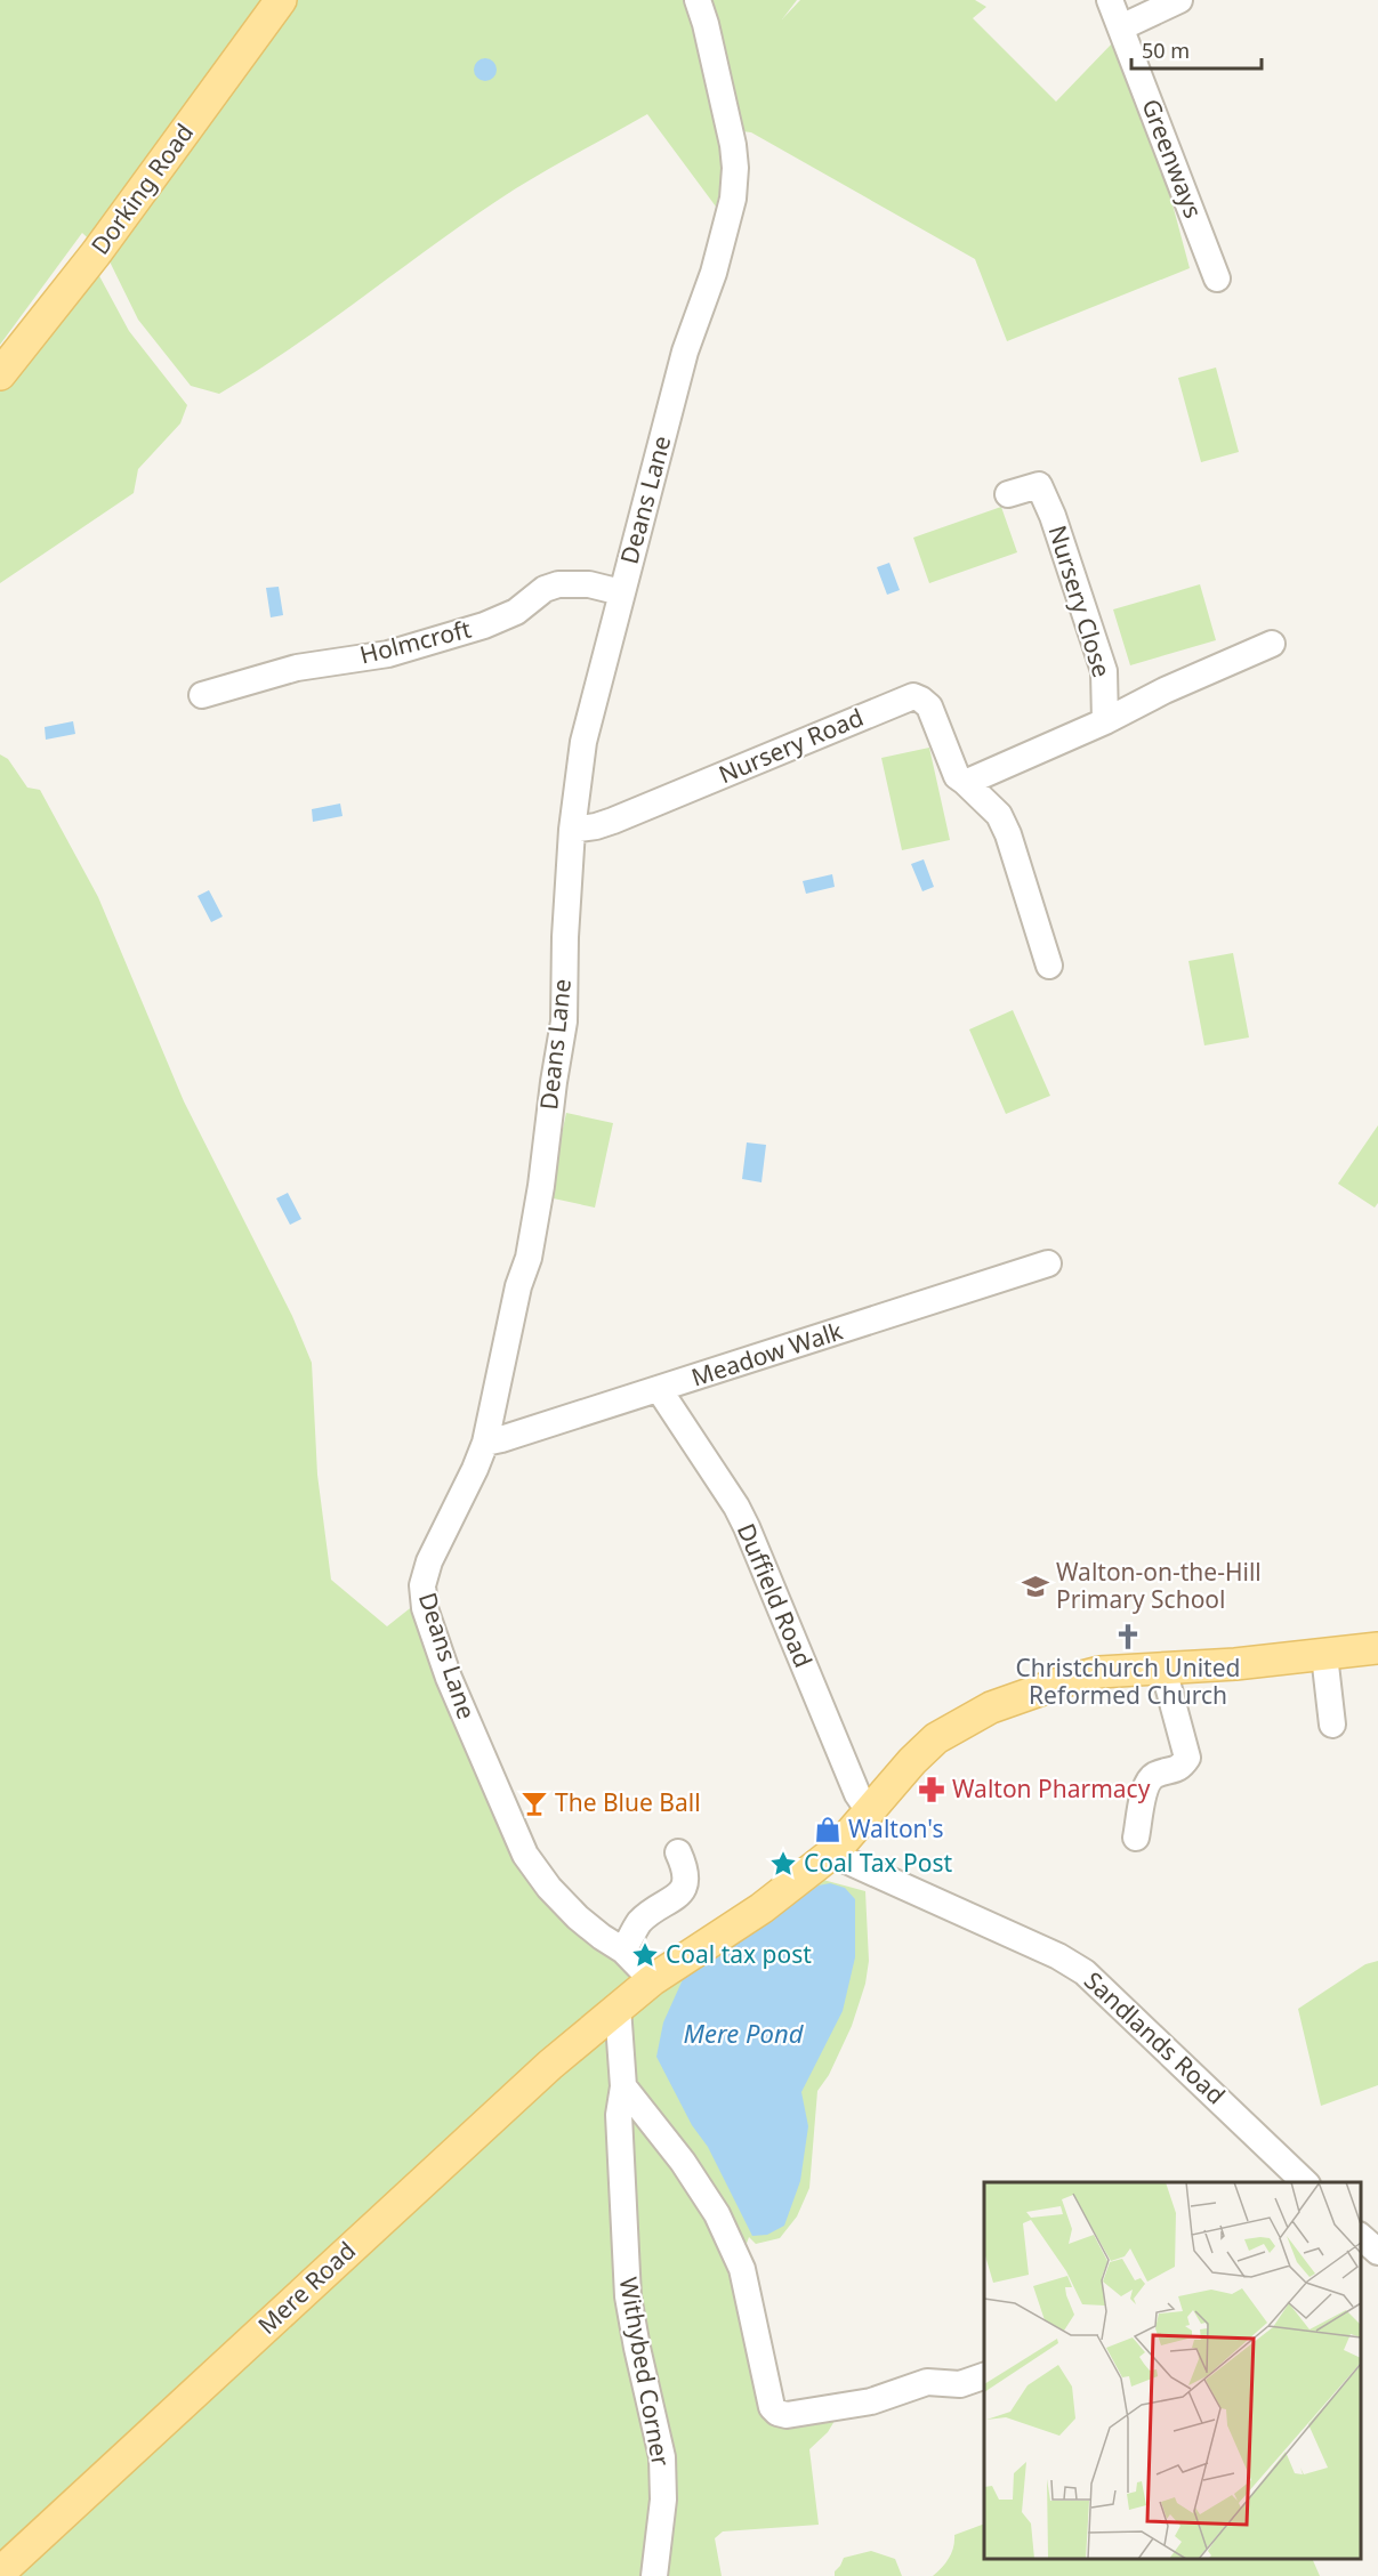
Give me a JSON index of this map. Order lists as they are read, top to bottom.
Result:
{
  "streets": {
    "main road": ["Dorking Road", "Mere Road"],
    "street": [
      "Greenways",
      "Deans Lane",
      "Nursery Close",
      "Holmcroft",
      "Nursery Road",
      "Meadow Walk",
      "Duffield Road",
      "Sandlands Road",
      "Withybed Corner"
    ]
  },
  "crossings": [
    ["Deans Lane", "Holmcroft"],
    ["Deans Lane", "Nursery Road"],
    ["Deans Lane", "Meadow Walk"],
    ["Deans Lane", "Mere Road"],
    ["Meadow Walk", "Duffield Road"],
    ["Duffield Road", "Mere Road"],
    ["Sandlands Road", "Mere Road"],
    ["Mere Road", "Withybed Corner"]
  ],
  "water": ["Mere Pond"],
  "places": {
    "school or university": ["Walton-on-the-Hill Primary School"],
    "church": ["Christchurch United Reformed Church"],
    "pharmacy": ["Walton Pharmacy"],
    "bar": ["The Blue Ball"],
    "shop": ["Walton's"],
    "place": ["Coal Tax Post", "Coal tax post"]
  },
  "scale_bar": "50 m"
}
